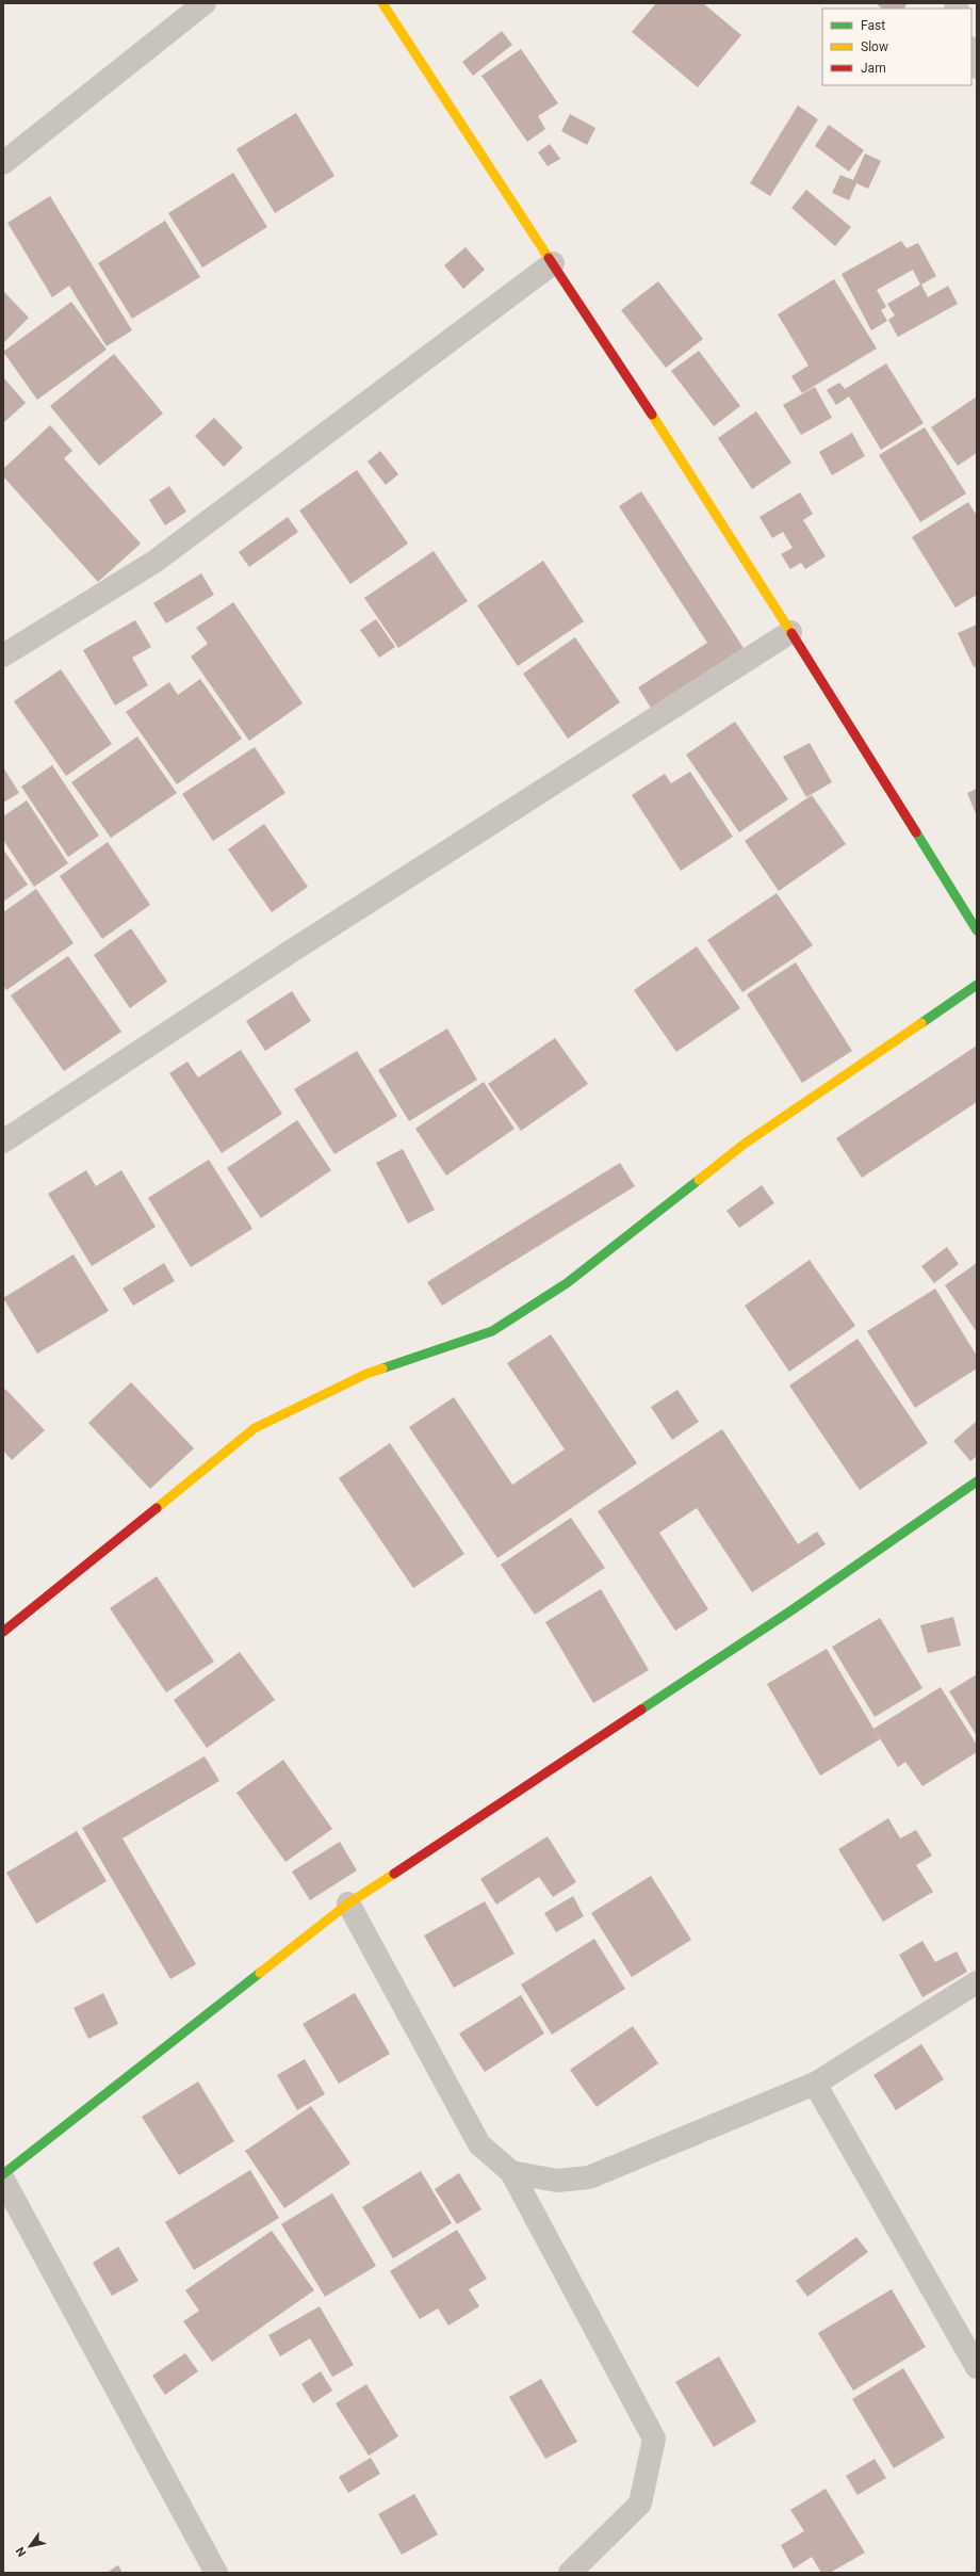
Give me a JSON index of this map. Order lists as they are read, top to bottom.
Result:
{
  "legend": ["Fast", "Slow", "Jam"],
  "north": "bottom left"
}
